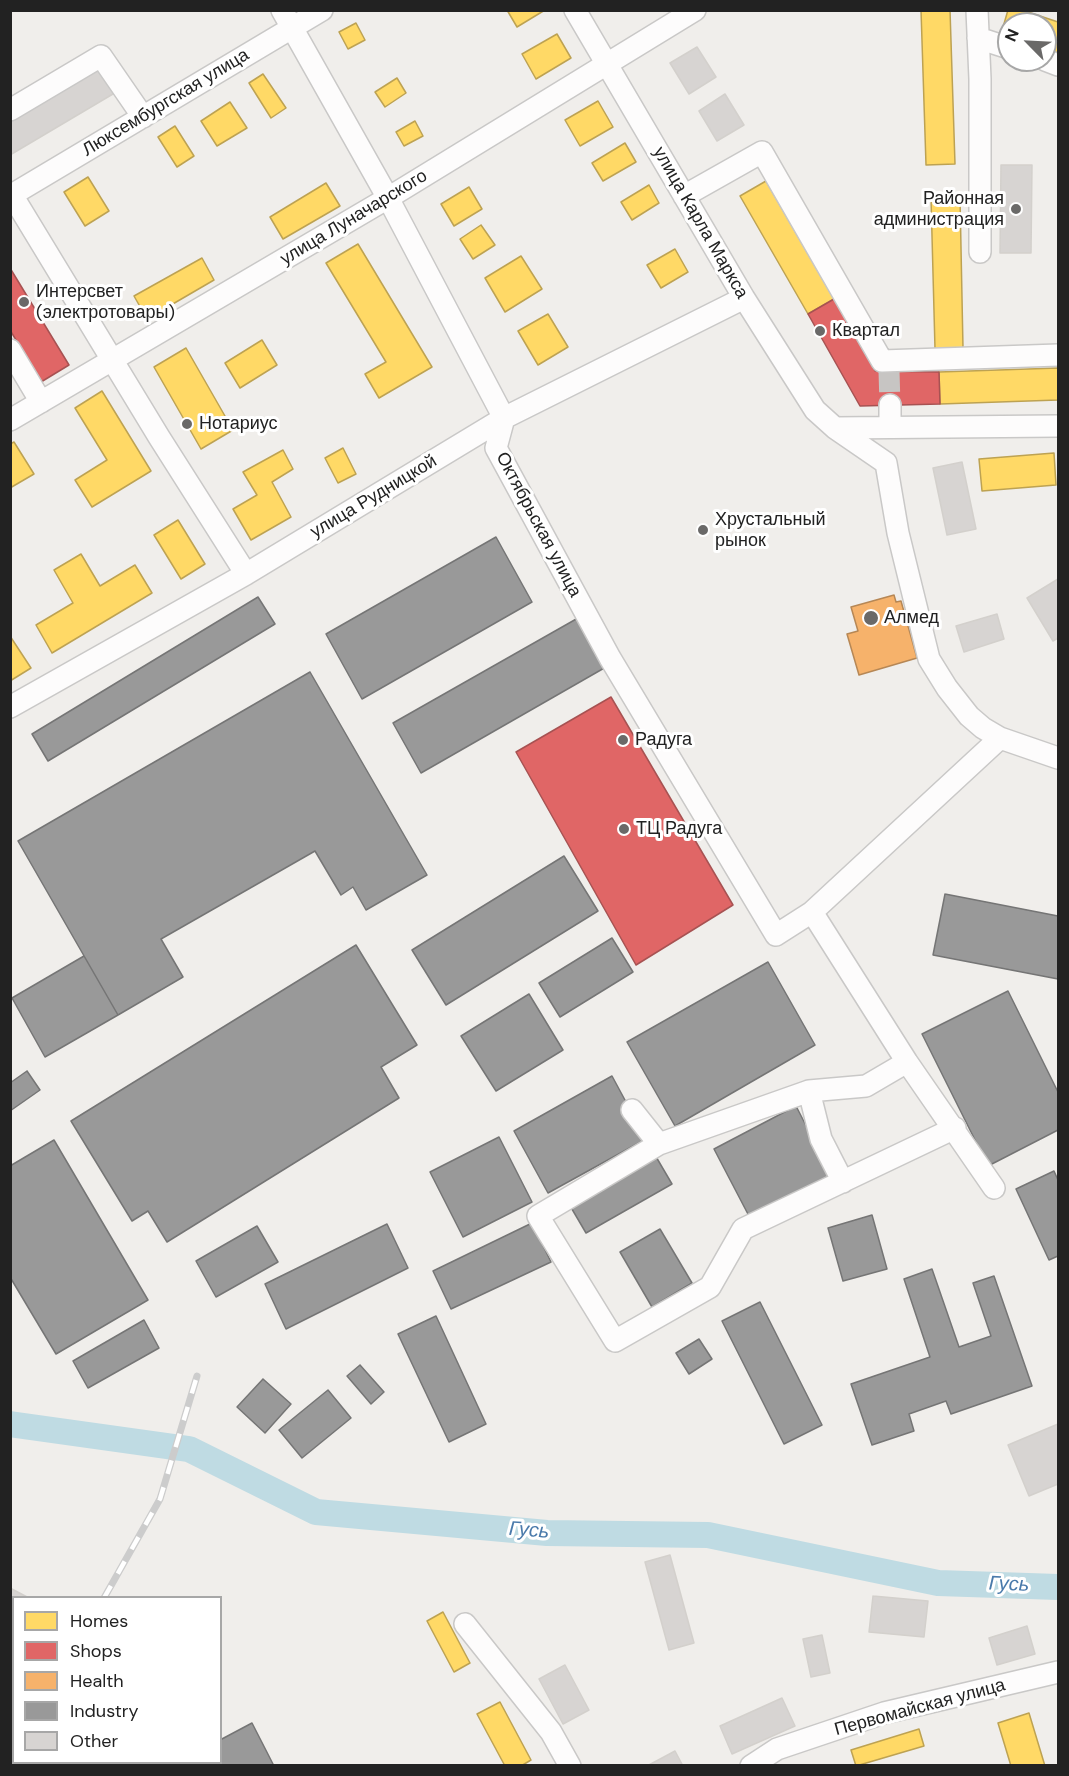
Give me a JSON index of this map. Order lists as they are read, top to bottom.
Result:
{
  "streets": {
    "street": [
      "Люксембургская улица",
      "улица Луначарского",
      "улица Карла Маркса",
      "улица Рудницкой",
      "Октябрьская улица",
      "Первомайская улица"
    ]
  },
  "crossings": [
    ["улица Луначарского", "улица Карла Маркса"],
    ["улица Карла Маркса", "улица Рудницкой"],
    ["улица Рудницкой", "Октябрьская улица"]
  ],
  "water": ["Гусь"],
  "places": [
    "Районная администрация",
    "Интерсвет (электротовары)",
    "Квартал",
    "Нотариус",
    "Хрустальный рынок",
    "Алмед",
    "Радуга",
    "ТЦ Радуга"
  ],
  "legend": [
    "Homes",
    "Shops",
    "Health",
    "Industry",
    "Other"
  ],
  "north": "top left"
}
